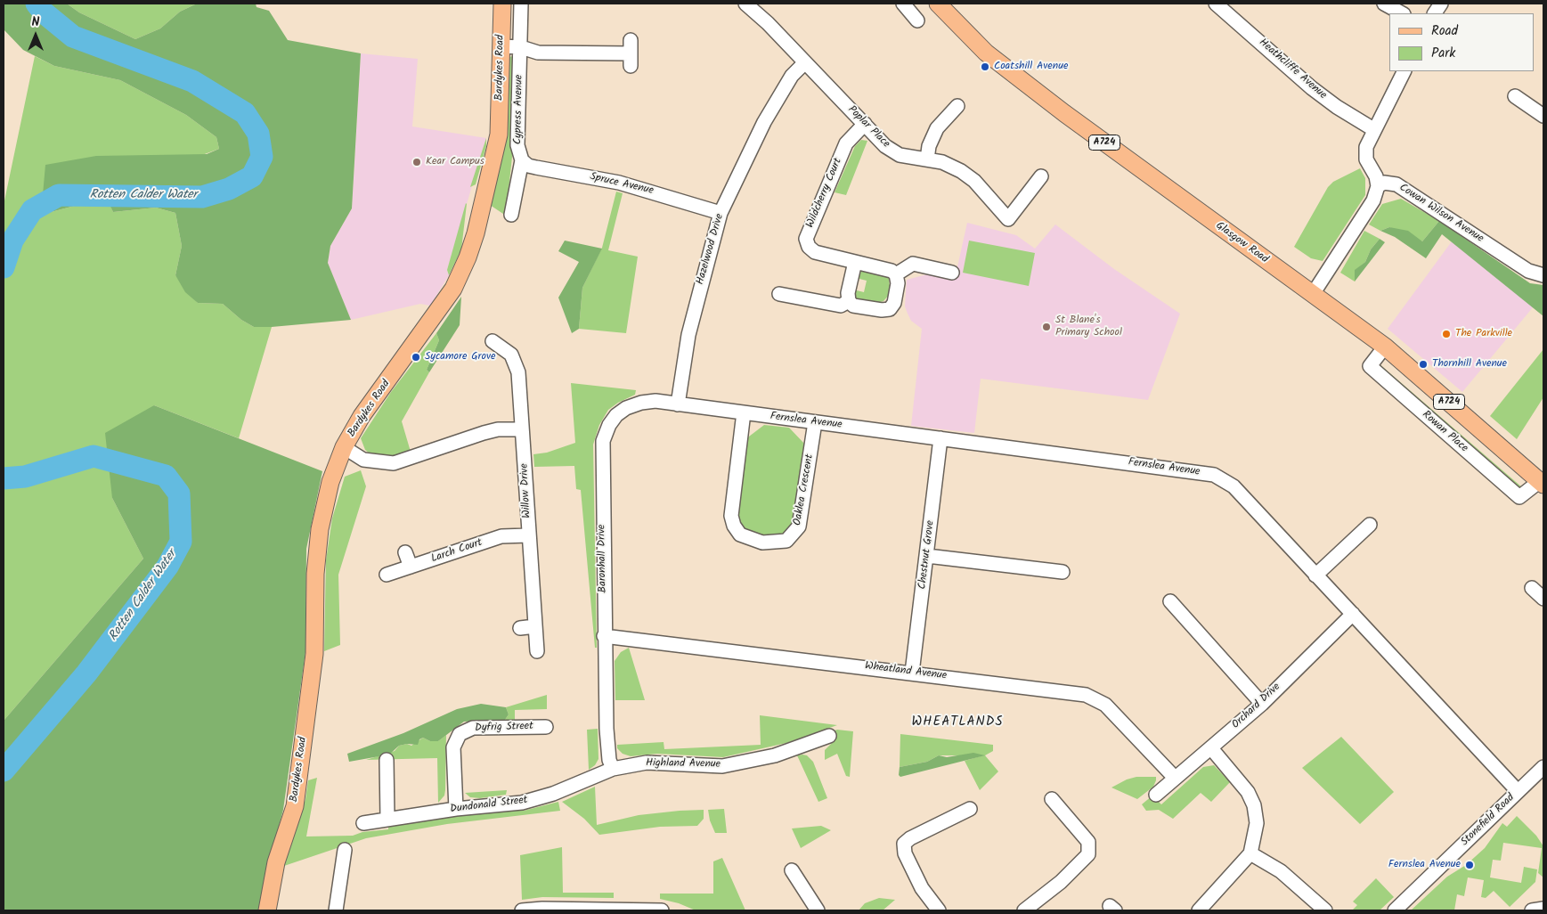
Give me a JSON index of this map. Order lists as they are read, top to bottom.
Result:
{
  "streets": {
    "main road": ["Bardykes Road", "A724", "Glasgow Road"],
    "street": [
      "Heathcliffe Avenue",
      "Cypress Avenue",
      "Poplar Place",
      "Spruce Avenue",
      "Wildcherry Court",
      "Cowan Wilson Avenue",
      "Hazelwood Drive",
      "Fernslea Avenue",
      "Rowan Place",
      "Oaklea Crescent",
      "Willow Drive",
      "Larch Court",
      "Chestnut Grove",
      "Baronhall Drive",
      "Wheatland Avenue",
      "Orchard Drive",
      "Dyfrig Street",
      "Highland Avenue",
      "Dundonald Street",
      "Stonefield Road"
    ]
  },
  "crossings": [
    ["Cypress Avenue", "Spruce Avenue"],
    ["Poplar Place", "Wildcherry Court"],
    ["Poplar Place", "Hazelwood Drive"],
    ["Spruce Avenue", "Hazelwood Drive"],
    ["Glasgow Road", "Rowan Place"],
    ["Hazelwood Drive", "Fernslea Avenue"],
    ["Hazelwood Drive", "Baronhall Drive"],
    ["Fernslea Avenue", "Oaklea Crescent"],
    ["Fernslea Avenue", "Chestnut Grove"],
    ["Fernslea Avenue", "Baronhall Drive"],
    ["Fernslea Avenue", "Orchard Drive"],
    ["Fernslea Avenue", "Stonefield Road"],
    ["Willow Drive", "Larch Court"],
    ["Chestnut Grove", "Wheatland Avenue"],
    ["Baronhall Drive", "Wheatland Avenue"],
    ["Baronhall Drive", "Highland Avenue"],
    ["Baronhall Drive", "Dundonald Street"],
    ["Wheatland Avenue", "Orchard Drive"],
    ["Dyfrig Street", "Dundonald Street"],
    ["Highland Avenue", "Dundonald Street"]
  ],
  "districts": ["WHEATLANDS"],
  "water": ["Rotten Calder Water"],
  "places": [
    "Coatshill Avenue",
    "Kear Campus",
    "St Blane's Primary School",
    "The Parkville",
    "Sycamore Grove",
    "Thornhill Avenue",
    "Fernslea Avenue"
  ],
  "legend": ["Road", "Park"],
  "north": "top"
}
